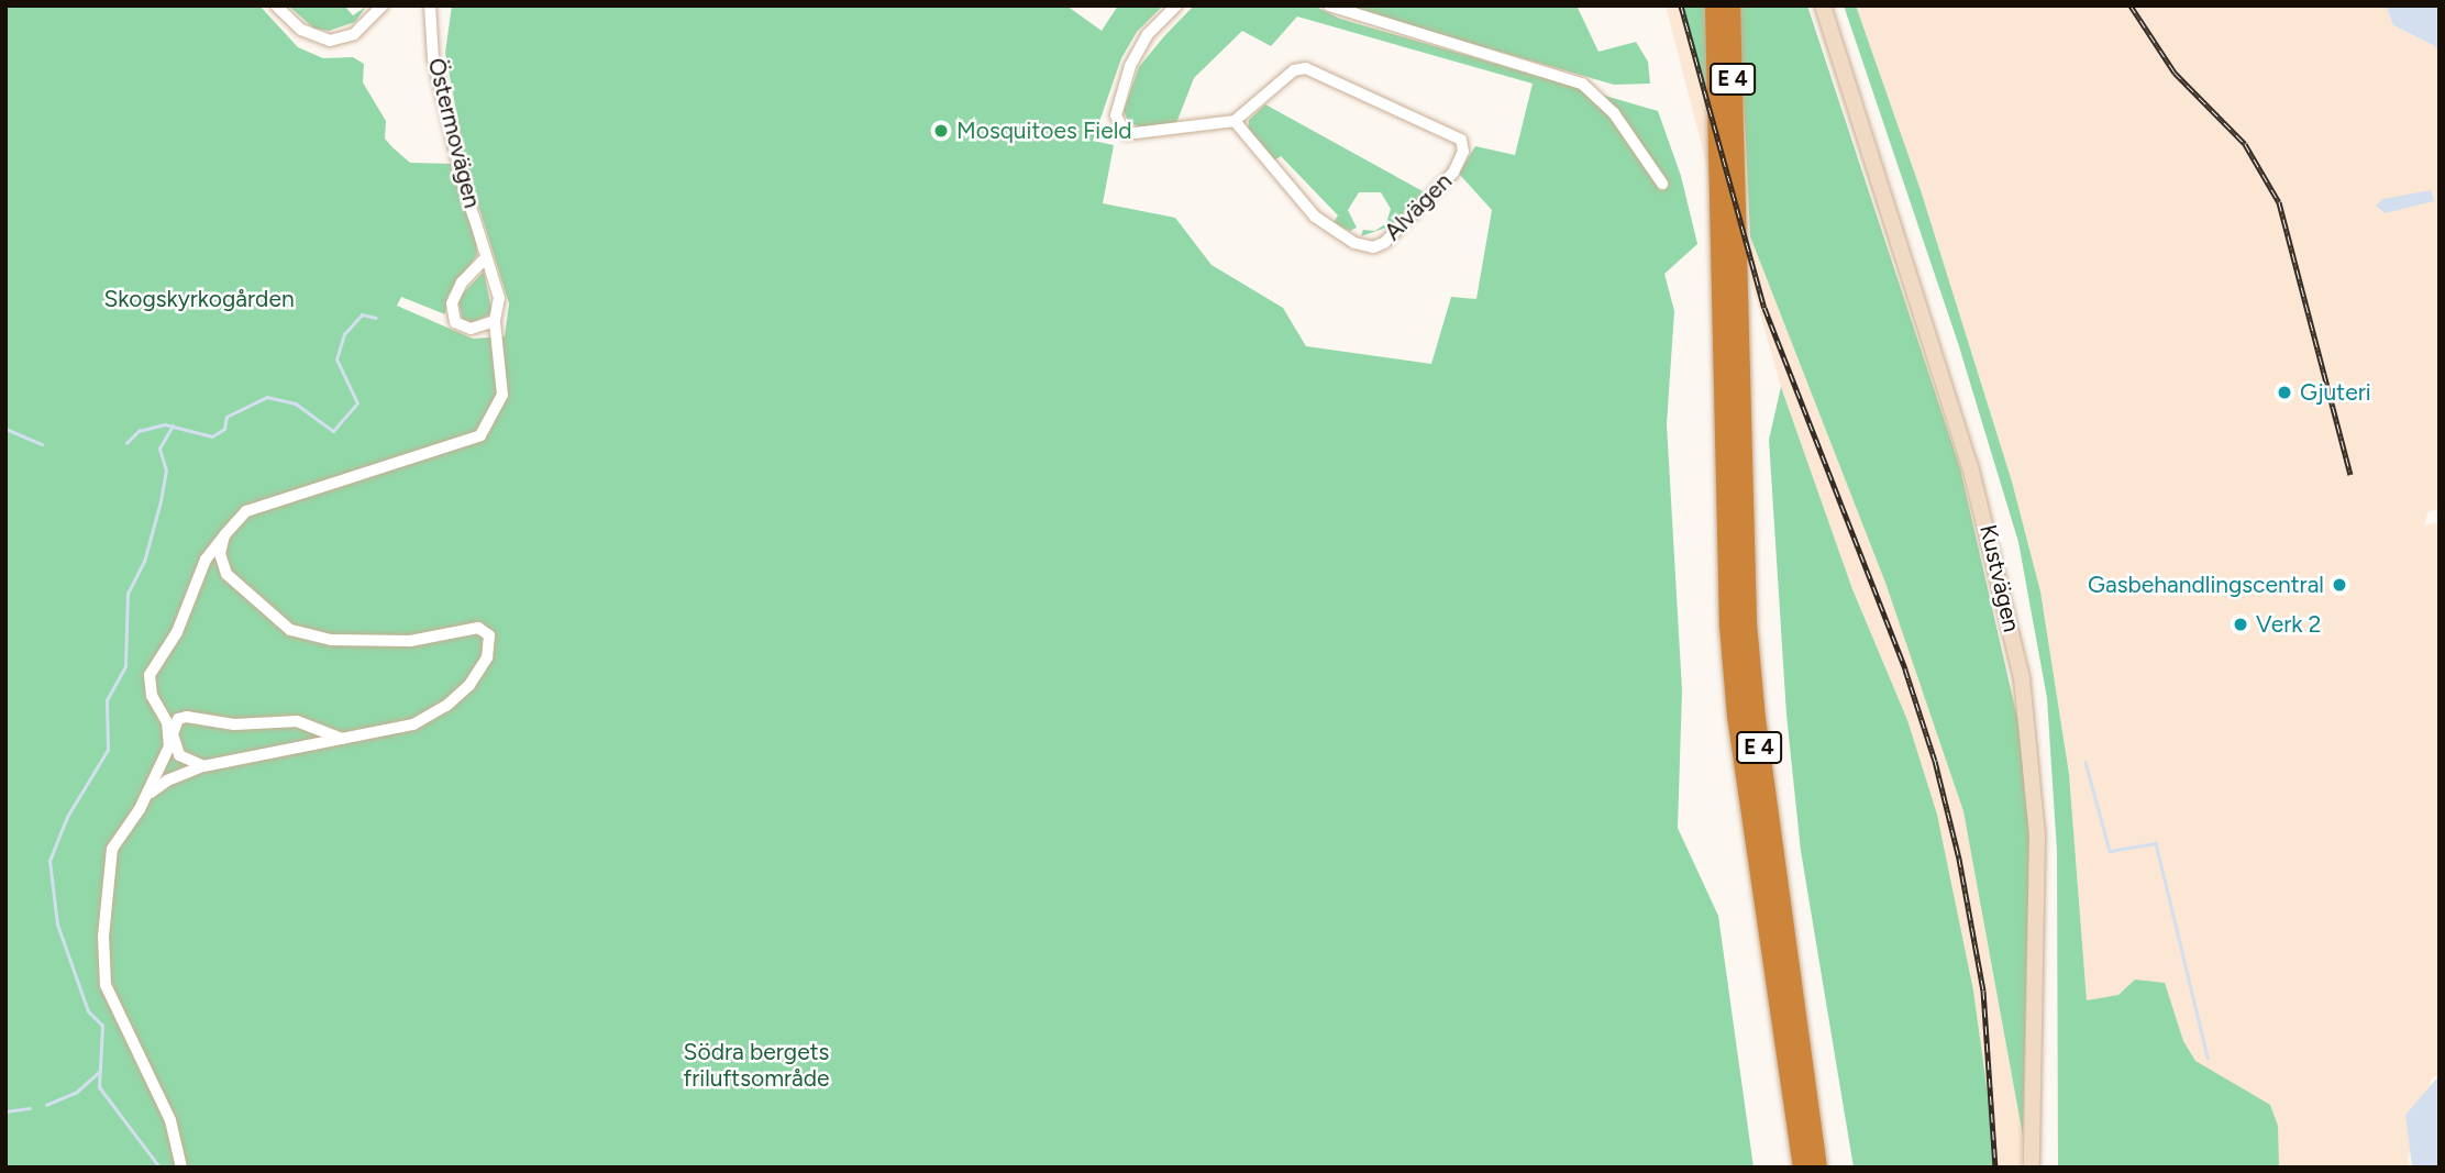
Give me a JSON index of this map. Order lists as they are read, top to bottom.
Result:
{
  "streets": {
    "highway": ["E 4"],
    "main road": ["Kustvägen"],
    "street": ["Östermovägen", "Alvägen"]
  },
  "parks": ["Skogskyrkogården", "Södra bergets friluftsområde"],
  "places": [
    "Mosquitoes Field",
    "Gjuteri",
    "Gasbehandlingscentral",
    "Verk 2"
  ]
}
